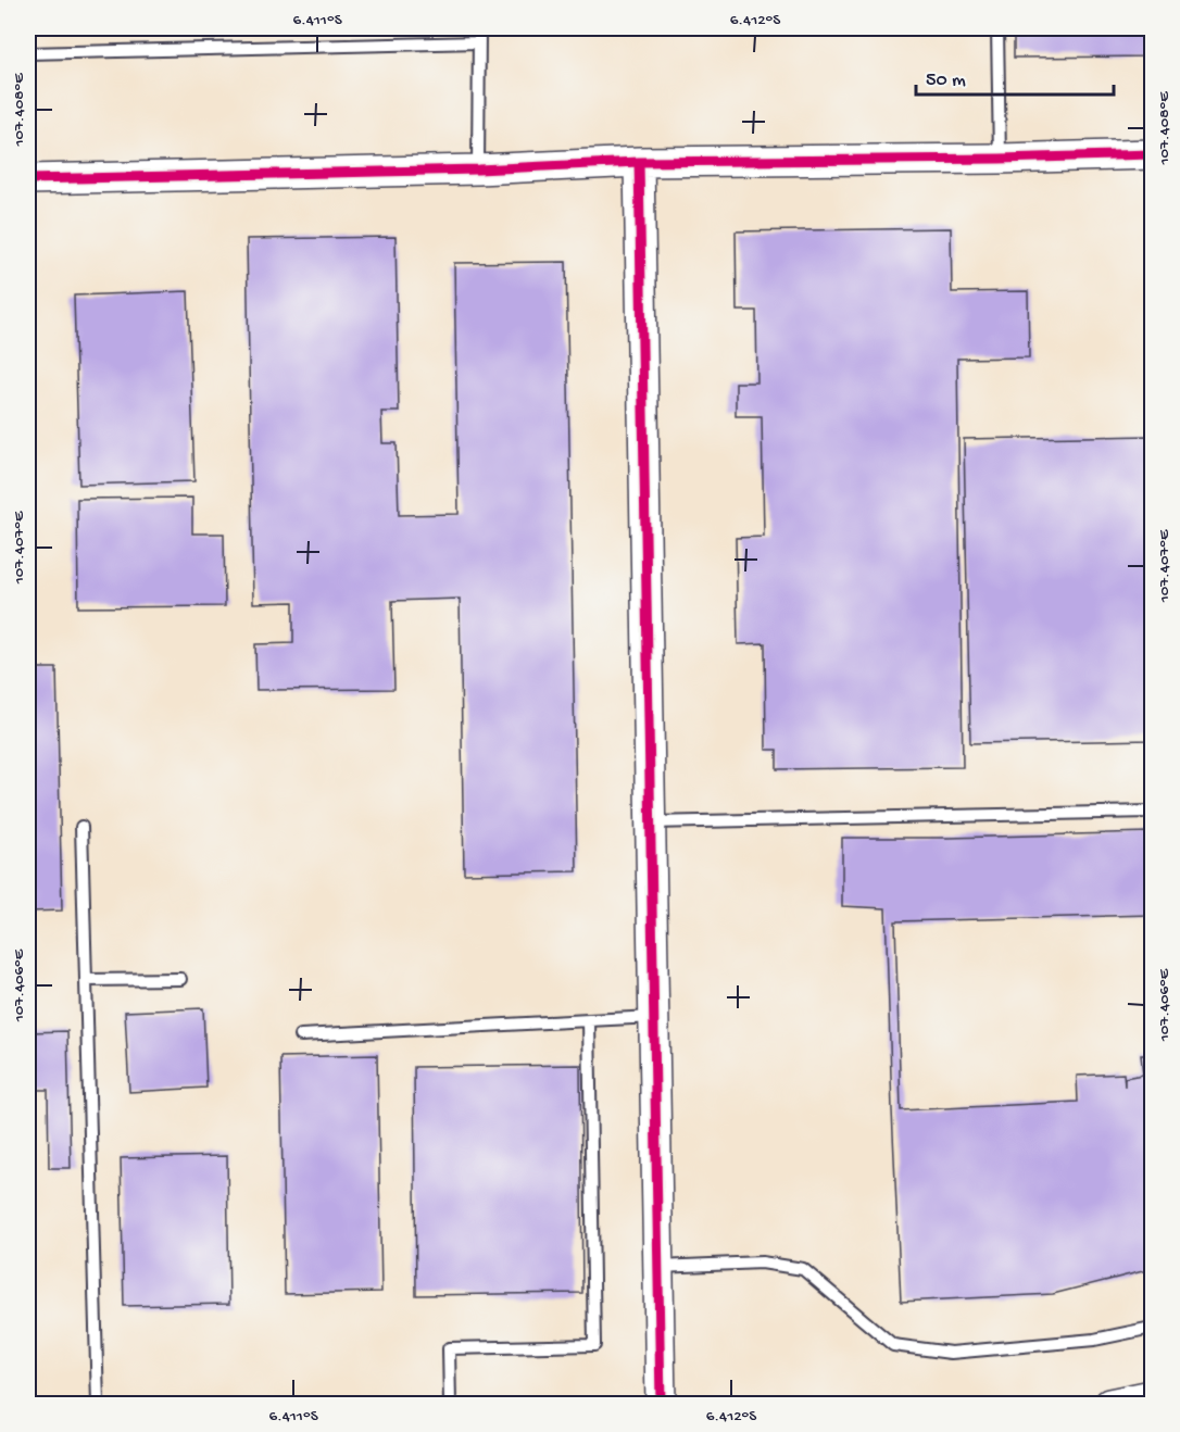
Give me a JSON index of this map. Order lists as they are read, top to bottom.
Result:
{
  "scale_bar": "50 m",
  "coordinates": [
    "6.411°S",
    "6.412°S",
    "107.408°E",
    "107.407°E",
    "107.406°E"
  ]
}
